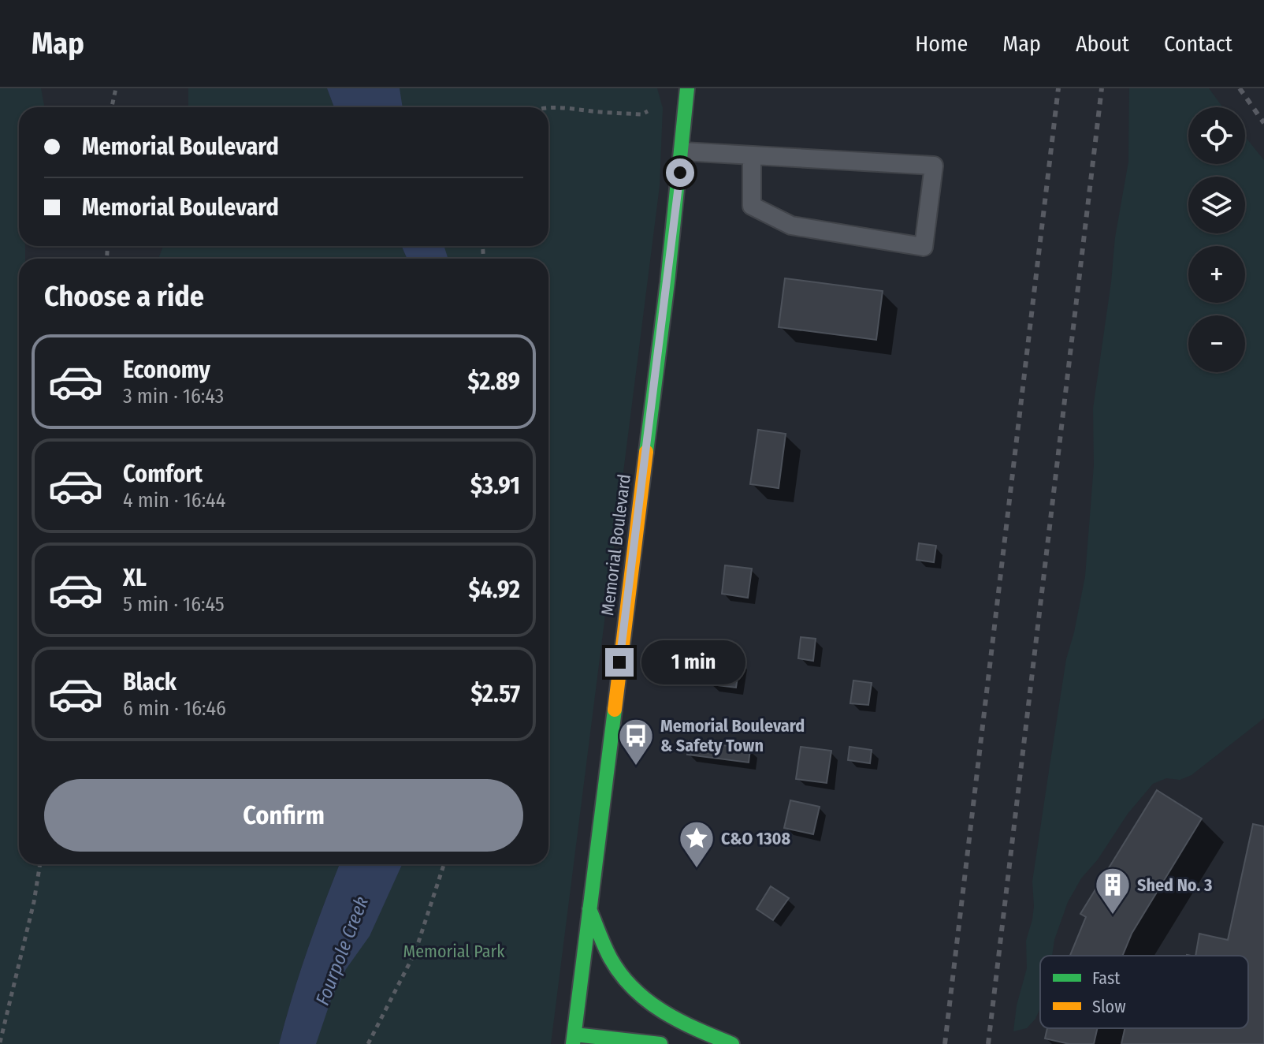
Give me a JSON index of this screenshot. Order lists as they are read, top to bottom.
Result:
{
  "streets": {
    "street": ["Memorial Boulevard"]
  },
  "water": ["Fourpole Creek"],
  "parks": ["Memorial Park"],
  "places": {
    "bus stop": ["Memorial Boulevard & Safety Town"],
    "place": ["C&O 1308"],
    "building": ["Shed No. 3"]
  },
  "legend": ["Fast", "Slow"],
  "page": {
    "header": "Map",
    "nav": [
      "Home",
      "Map",
      "About",
      "Contact"
    ],
    "map_buttons": ["+", "−"],
    "banner": ["Memorial Boulevard", "Memorial Boulevard"],
    "heading": "Choose a ride",
    "list": [
      {
        "name": "Economy",
        "note": "3 min · 16:43",
        "value": "$2.89"
      },
      {
        "name": "Comfort",
        "note": "4 min · 16:44",
        "value": "$3.91"
      },
      {
        "name": "XL",
        "note": "5 min · 16:45",
        "value": "$4.92"
      },
      {
        "name": "Black",
        "note": "6 min · 16:46",
        "value": "$2.57"
      }
    ],
    "bubble": "1 min",
    "buttons": "Confirm"
  }
}
